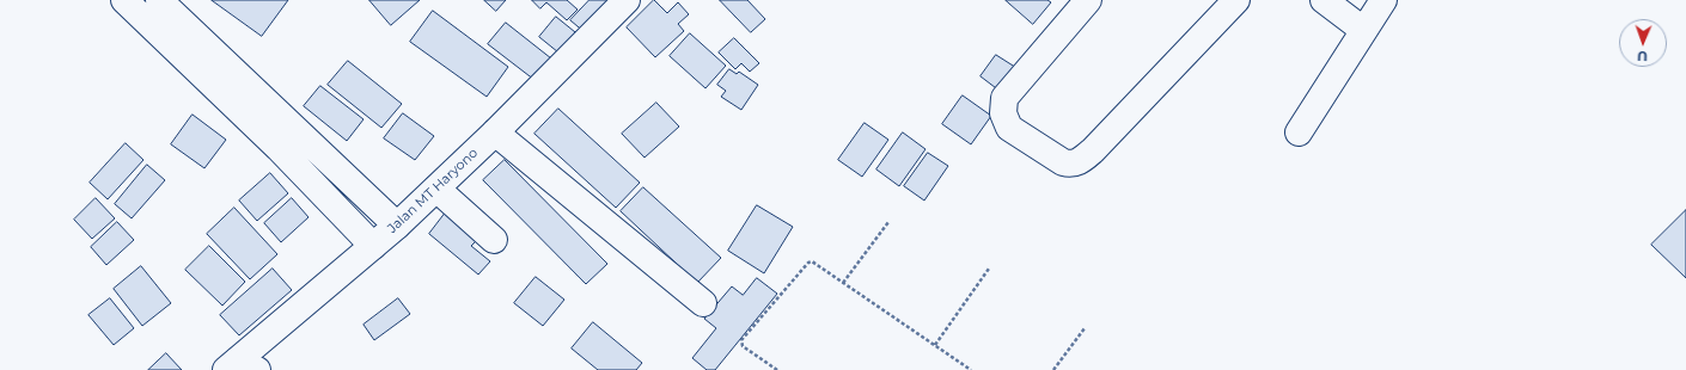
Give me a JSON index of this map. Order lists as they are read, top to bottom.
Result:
{
  "streets": {
    "street": ["Jalan MT Haryono"]
  },
  "north": "bottom"
}
